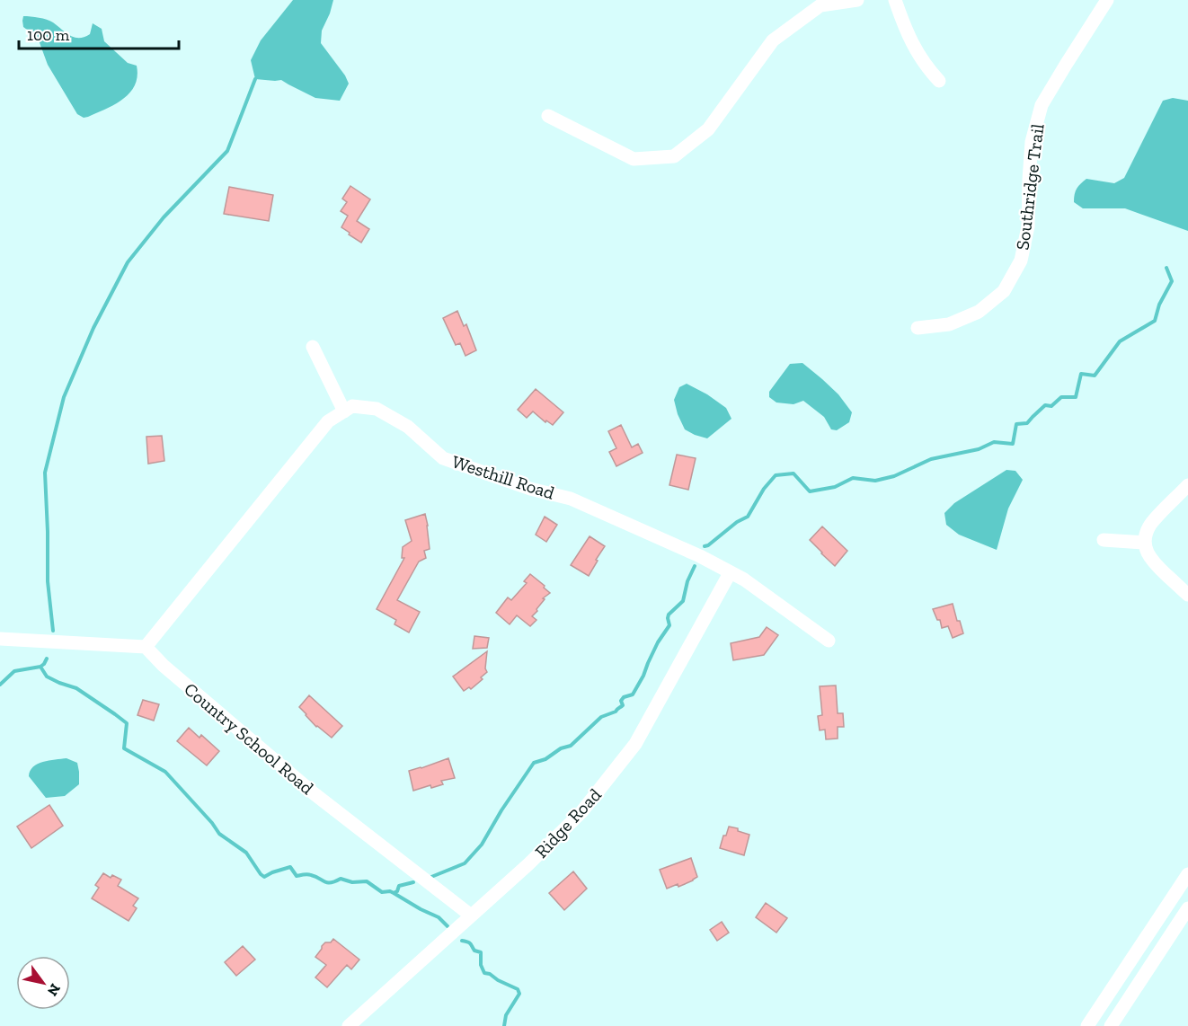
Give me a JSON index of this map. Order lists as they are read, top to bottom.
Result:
{
  "streets": {
    "street": [
      "Southridge Trail",
      "Westhill Road",
      "Country School Road",
      "Ridge Road"
    ]
  },
  "crossings": [
    ["Westhill Road", "Country School Road"],
    ["Westhill Road", "Ridge Road"],
    ["Country School Road", "Ridge Road"]
  ],
  "scale_bar": "100 m",
  "north": "bottom right"
}
